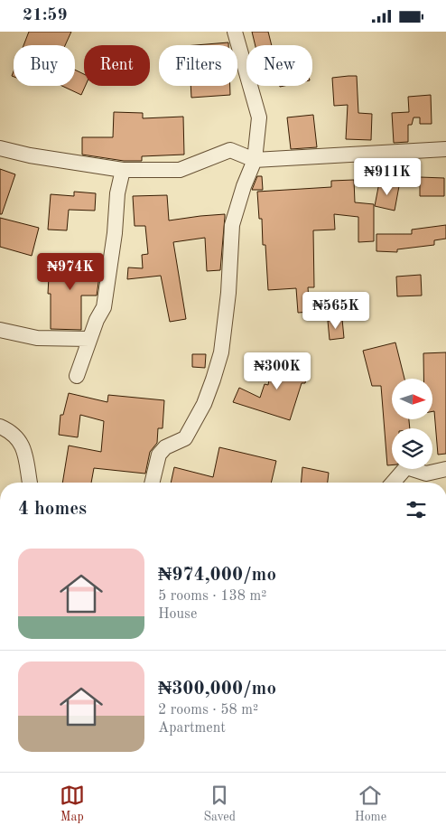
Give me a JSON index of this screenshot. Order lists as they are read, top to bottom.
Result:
{
  "north": "right",
  "page": {
    "status": "21:59",
    "chip": [
      "Buy",
      "Rent",
      "Filters",
      "New"
    ],
    "price": [
      "₦911K",
      "₦974K",
      "₦565K",
      "₦300K"
    ],
    "heading": "4 homes",
    "list": [
      {
        "name": "₦974,000/mo",
        "note": "5 rooms · 138 m² · House"
      },
      {
        "name": "₦300,000/mo",
        "note": "2 rooms · 58 m² · Apartment"
      }
    ],
    "tabs": ["Map", "Saved", "Home"]
  }
}
